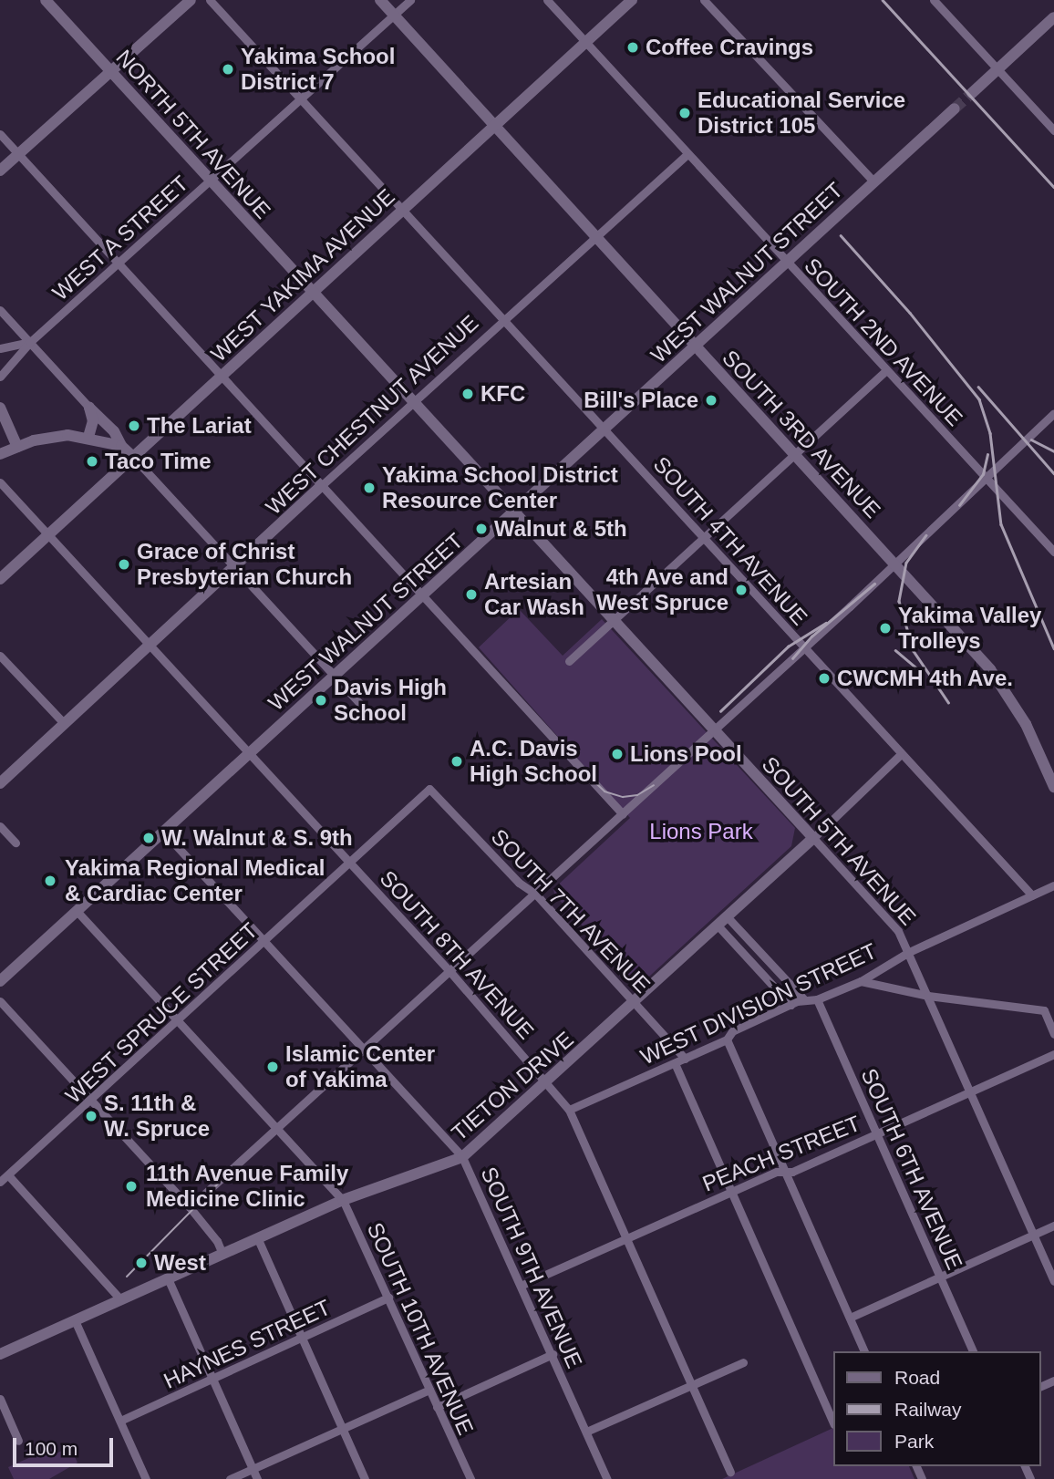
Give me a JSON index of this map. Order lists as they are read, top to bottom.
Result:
{
  "streets": {
    "main road": [
      "NORTH 5TH AVENUE",
      "WEST WALNUT STREET",
      "WEST YAKIMA AVENUE",
      "WEST CHESTNUT AVENUE",
      "SOUTH 3RD AVENUE",
      "SOUTH 5TH AVENUE",
      "TIETON DRIVE"
    ],
    "street": [
      "WEST A STREET",
      "SOUTH 2ND AVENUE",
      "SOUTH 4TH AVENUE",
      "SOUTH 7TH AVENUE",
      "SOUTH 8TH AVENUE",
      "WEST DIVISION STREET",
      "WEST SPRUCE STREET",
      "PEACH STREET",
      "SOUTH 6TH AVENUE",
      "SOUTH 9TH AVENUE",
      "SOUTH 10TH AVENUE",
      "HAYNES STREET"
    ]
  },
  "crossings": [
    ["NORTH 5TH AVENUE", "WEST A STREET"],
    ["NORTH 5TH AVENUE", "WEST YAKIMA AVENUE"],
    ["NORTH 5TH AVENUE", "SOUTH 5TH AVENUE"],
    ["WEST A STREET", "SOUTH 3RD AVENUE"],
    ["WEST A STREET", "SOUTH 4TH AVENUE"],
    ["WEST WALNUT STREET", "SOUTH 2ND AVENUE"],
    ["WEST WALNUT STREET", "SOUTH 3RD AVENUE"],
    ["WEST WALNUT STREET", "SOUTH 4TH AVENUE"],
    ["WEST WALNUT STREET", "SOUTH 5TH AVENUE"],
    ["WEST WALNUT STREET", "SOUTH 8TH AVENUE"],
    ["WEST WALNUT STREET", "SOUTH 9TH AVENUE"],
    ["WEST WALNUT STREET", "SOUTH 10TH AVENUE"],
    ["WEST YAKIMA AVENUE", "SOUTH 2ND AVENUE"],
    ["WEST YAKIMA AVENUE", "SOUTH 3RD AVENUE"],
    ["WEST YAKIMA AVENUE", "SOUTH 4TH AVENUE"],
    ["WEST YAKIMA AVENUE", "SOUTH 5TH AVENUE"],
    ["WEST YAKIMA AVENUE", "SOUTH 8TH AVENUE"],
    ["SOUTH 2ND AVENUE", "WEST CHESTNUT AVENUE"],
    ["WEST CHESTNUT AVENUE", "SOUTH 3RD AVENUE"],
    ["WEST CHESTNUT AVENUE", "SOUTH 4TH AVENUE"],
    ["WEST CHESTNUT AVENUE", "SOUTH 5TH AVENUE"],
    ["WEST CHESTNUT AVENUE", "SOUTH 8TH AVENUE"],
    ["SOUTH 4TH AVENUE", "WEST DIVISION STREET"],
    ["SOUTH 4TH AVENUE", "TIETON DRIVE"],
    ["SOUTH 5TH AVENUE", "WEST DIVISION STREET"],
    ["SOUTH 5TH AVENUE", "TIETON DRIVE"],
    ["SOUTH 5TH AVENUE", "PEACH STREET"],
    ["SOUTH 7TH AVENUE", "WEST DIVISION STREET"],
    ["SOUTH 7TH AVENUE", "WEST SPRUCE STREET"],
    ["SOUTH 7TH AVENUE", "TIETON DRIVE"],
    ["SOUTH 8TH AVENUE", "WEST DIVISION STREET"],
    ["SOUTH 8TH AVENUE", "WEST SPRUCE STREET"],
    ["SOUTH 8TH AVENUE", "TIETON DRIVE"],
    ["SOUTH 8TH AVENUE", "PEACH STREET"],
    ["WEST DIVISION STREET", "SOUTH 6TH AVENUE"],
    ["WEST SPRUCE STREET", "SOUTH 9TH AVENUE"],
    ["WEST SPRUCE STREET", "SOUTH 10TH AVENUE"],
    ["TIETON DRIVE", "SOUTH 9TH AVENUE"],
    ["TIETON DRIVE", "SOUTH 10TH AVENUE"],
    ["PEACH STREET", "SOUTH 6TH AVENUE"],
    ["PEACH STREET", "SOUTH 9TH AVENUE"],
    ["SOUTH 10TH AVENUE", "HAYNES STREET"]
  ],
  "parks": ["Lions Park"],
  "places": [
    "Coffee Cravings",
    "Yakima School District 7",
    "Educational Service District 105",
    "KFC",
    "Bill's Place",
    "The Lariat",
    "Taco Time",
    "Yakima School District Resource Center",
    "Walnut & 5th",
    "Grace of Christ Presbyterian Church",
    "4th Ave and West Spruce",
    "Artesian Car Wash",
    "Yakima Valley Trolleys",
    "CWCMH 4th Ave.",
    "Davis High School",
    "Lions Pool",
    "A.C. Davis High School",
    "W. Walnut & S. 9th",
    "Yakima Regional Medical & Cardiac Center",
    "Islamic Center of Yakima",
    "S. 11th & W. Spruce",
    "11th Avenue Family Medicine Clinic",
    "West"
  ],
  "legend": ["Road", "Railway", "Park"],
  "scale_bar": "100 m"
}
